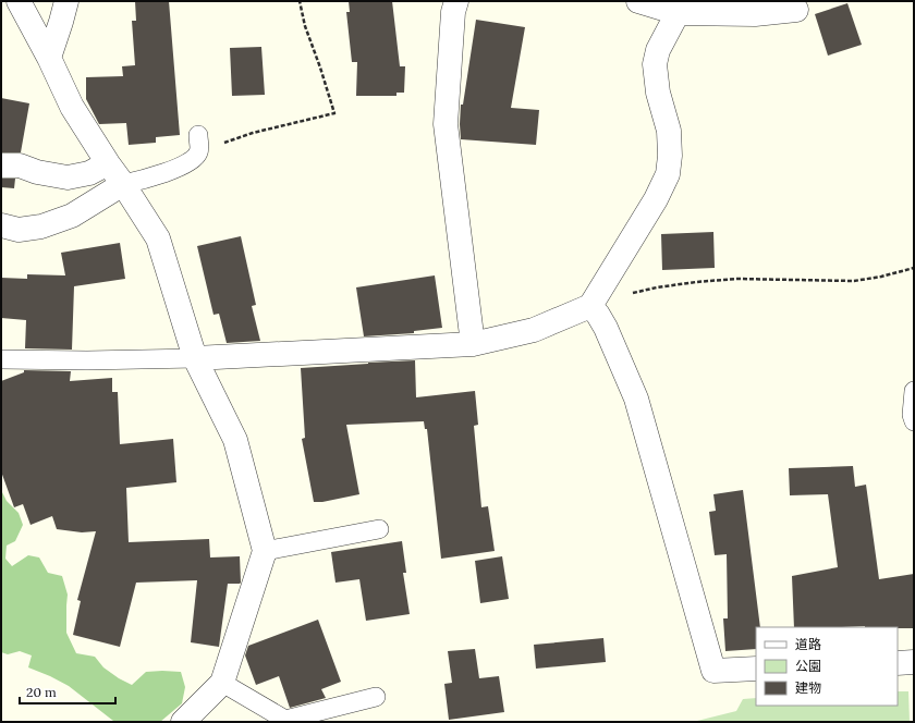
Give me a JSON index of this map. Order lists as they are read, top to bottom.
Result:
{
  "legend": ["道路", "公園", "建物"],
  "scale_bar": "20 m"
}
